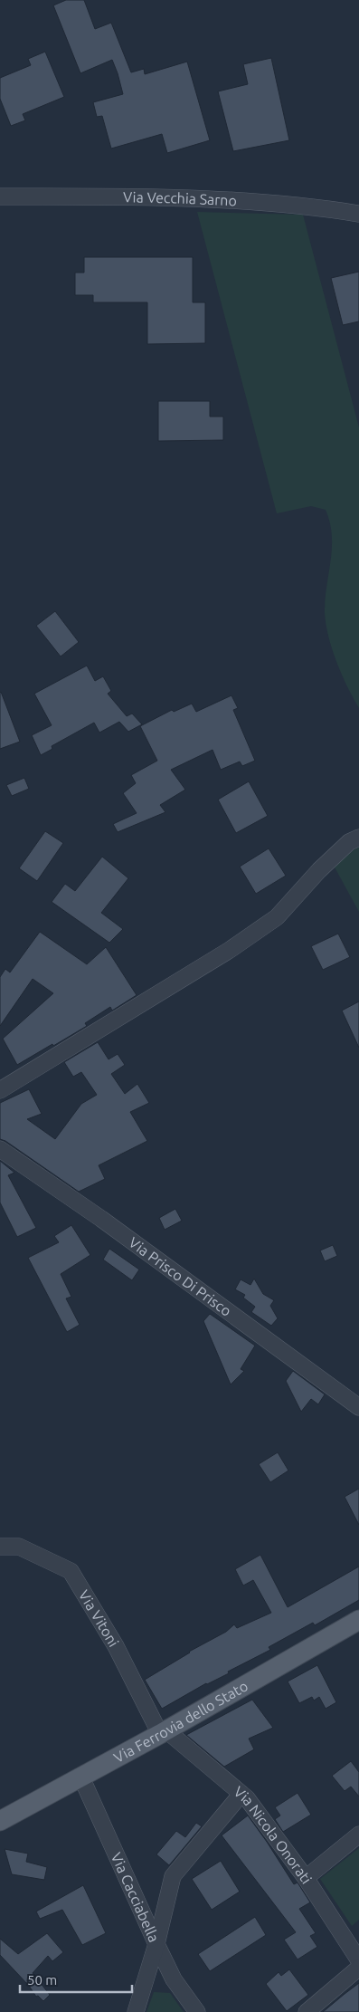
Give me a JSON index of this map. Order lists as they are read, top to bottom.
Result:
{
  "streets": {
    "main road": ["Via Ferrovia dello Stato"],
    "street": [
      "Via Vecchia Sarno",
      "Via Prisco Di Prisco",
      "Via Vitoni",
      "Via Nicola Onorati",
      "Via Cacciabella"
    ]
  },
  "crossings": [
    ["Via Vitoni", "Via Ferrovia dello Stato"],
    ["Via Vitoni", "Via Nicola Onorati"],
    ["Via Ferrovia dello Stato", "Via Nicola Onorati"],
    ["Via Ferrovia dello Stato", "Via Cacciabella"]
  ],
  "scale_bar": "50 m"
}
